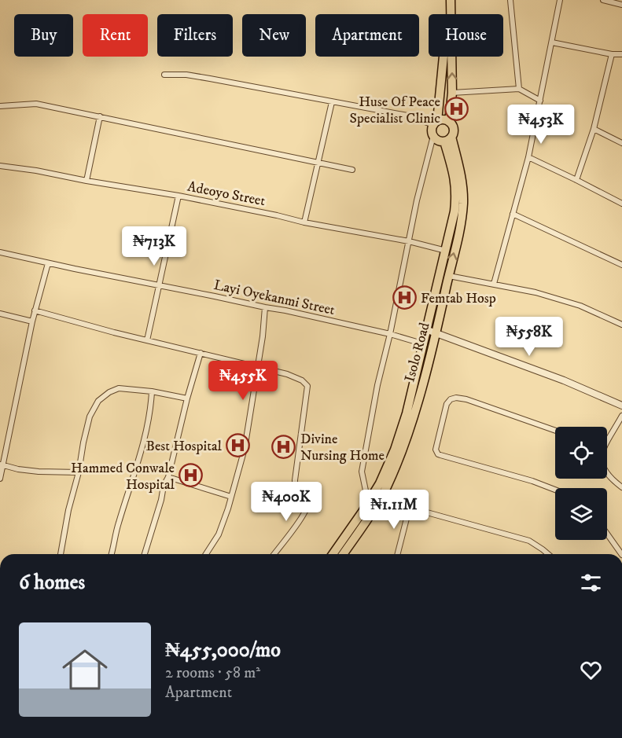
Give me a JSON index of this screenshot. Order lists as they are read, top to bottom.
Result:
{
  "streets": {
    "main road": ["Isolo Road"],
    "street": ["Adeoyo Street", "Layi Oyekanmi Street"]
  },
  "crossings": [
    ["Adeoyo Street", "Isolo Road"],
    ["Layi Oyekanmi Street", "Isolo Road"]
  ],
  "places": {
    "hospital": [
      "Huse Of Peace Specialist Clinic",
      "Femtab Hosp",
      "Best Hospital",
      "Divine Nursing Home",
      "Hammed Conwale Hospital"
    ]
  },
  "page": {
    "chip": [
      "Buy",
      "Rent",
      "Filters",
      "New",
      "Apartment",
      "House"
    ],
    "price": [
      "₦453K",
      "₦713K",
      "₦558K",
      "₦455K",
      "₦400K",
      "₦1.11M"
    ],
    "heading": "6 homes",
    "list": [
      {
        "name": "₦455,000/mo",
        "note": "2 rooms · 58 m² · Apartment"
      }
    ]
  }
}
